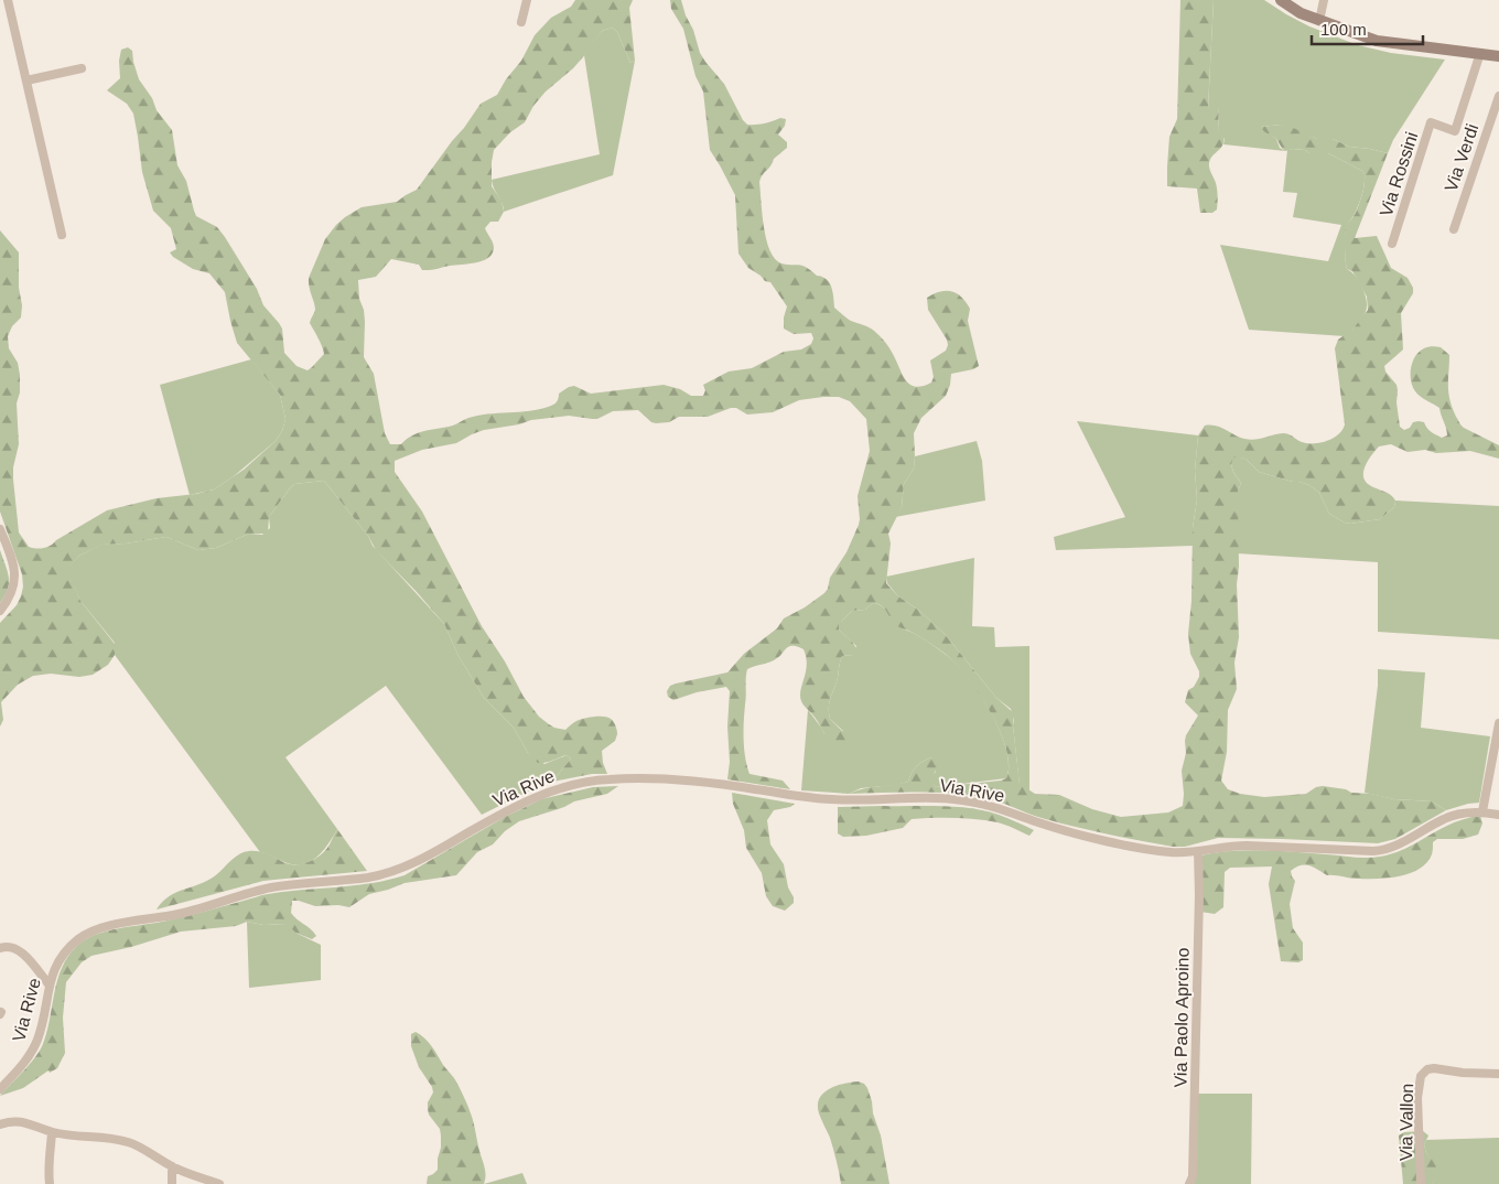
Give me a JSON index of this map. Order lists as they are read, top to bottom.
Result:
{
  "streets": {
    "street": [
      "Via Verdi",
      "Via Rossini",
      "Via Rive",
      "Via Paolo Aproino",
      "Via Vallon"
    ]
  },
  "crossings": [
    ["Via Rive", "Via Paolo Aproino"]
  ],
  "scale_bar": "100 m"
}
